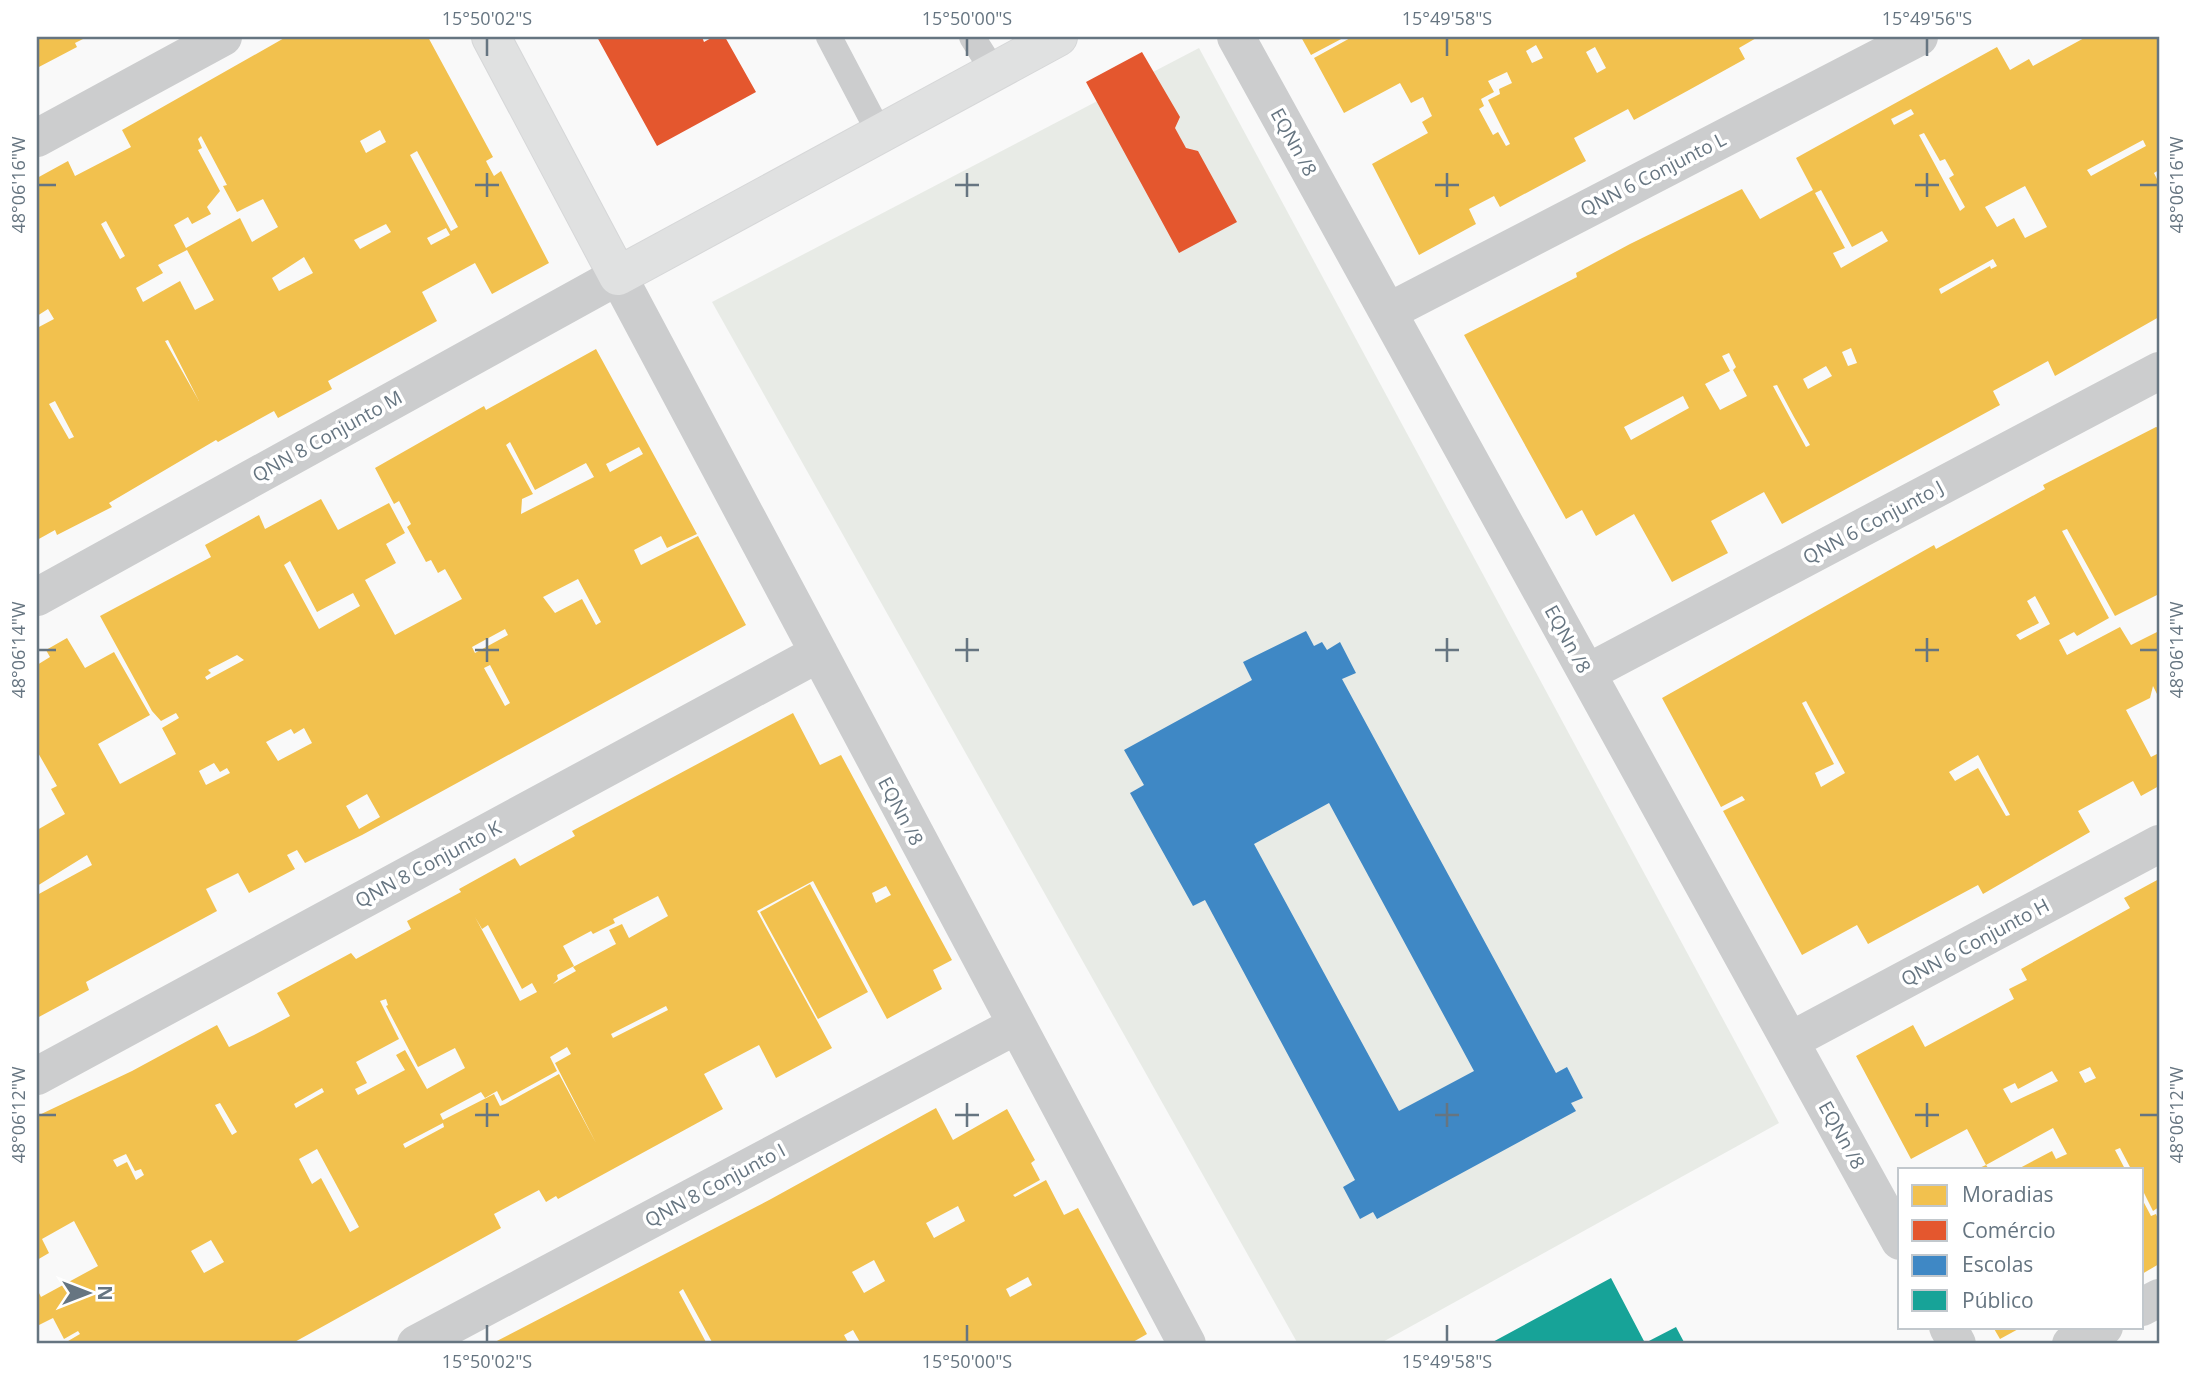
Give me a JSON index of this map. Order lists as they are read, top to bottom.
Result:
{
  "streets": {
    "street": [
      "EQNn /8",
      "QNN 6 Conjunto L",
      "QNN 8 Conjunto M",
      "QNN 6 Conjunto J",
      "QNN 8 Conjunto K",
      "QNN 6 Conjunto H",
      "QNN 8 Conjunto I"
    ]
  },
  "crossings": [
    ["EQNn /8", "QNN 6 Conjunto L"],
    ["EQNn /8", "QNN 8 Conjunto M"],
    ["EQNn /8", "QNN 6 Conjunto J"],
    ["EQNn /8", "QNN 8 Conjunto K"],
    ["EQNn /8", "QNN 6 Conjunto H"],
    ["EQNn /8", "QNN 8 Conjunto I"]
  ],
  "legend": [
    "Moradias",
    "Comércio",
    "Escolas",
    "Público"
  ],
  "north": "right",
  "coordinates": [
    "15°50'02\"S",
    "15°50'00\"S",
    "15°49'58\"S",
    "15°49'56\"S",
    "48°06'16\"W",
    "48°06'14\"W",
    "48°06'12\"W"
  ]
}
